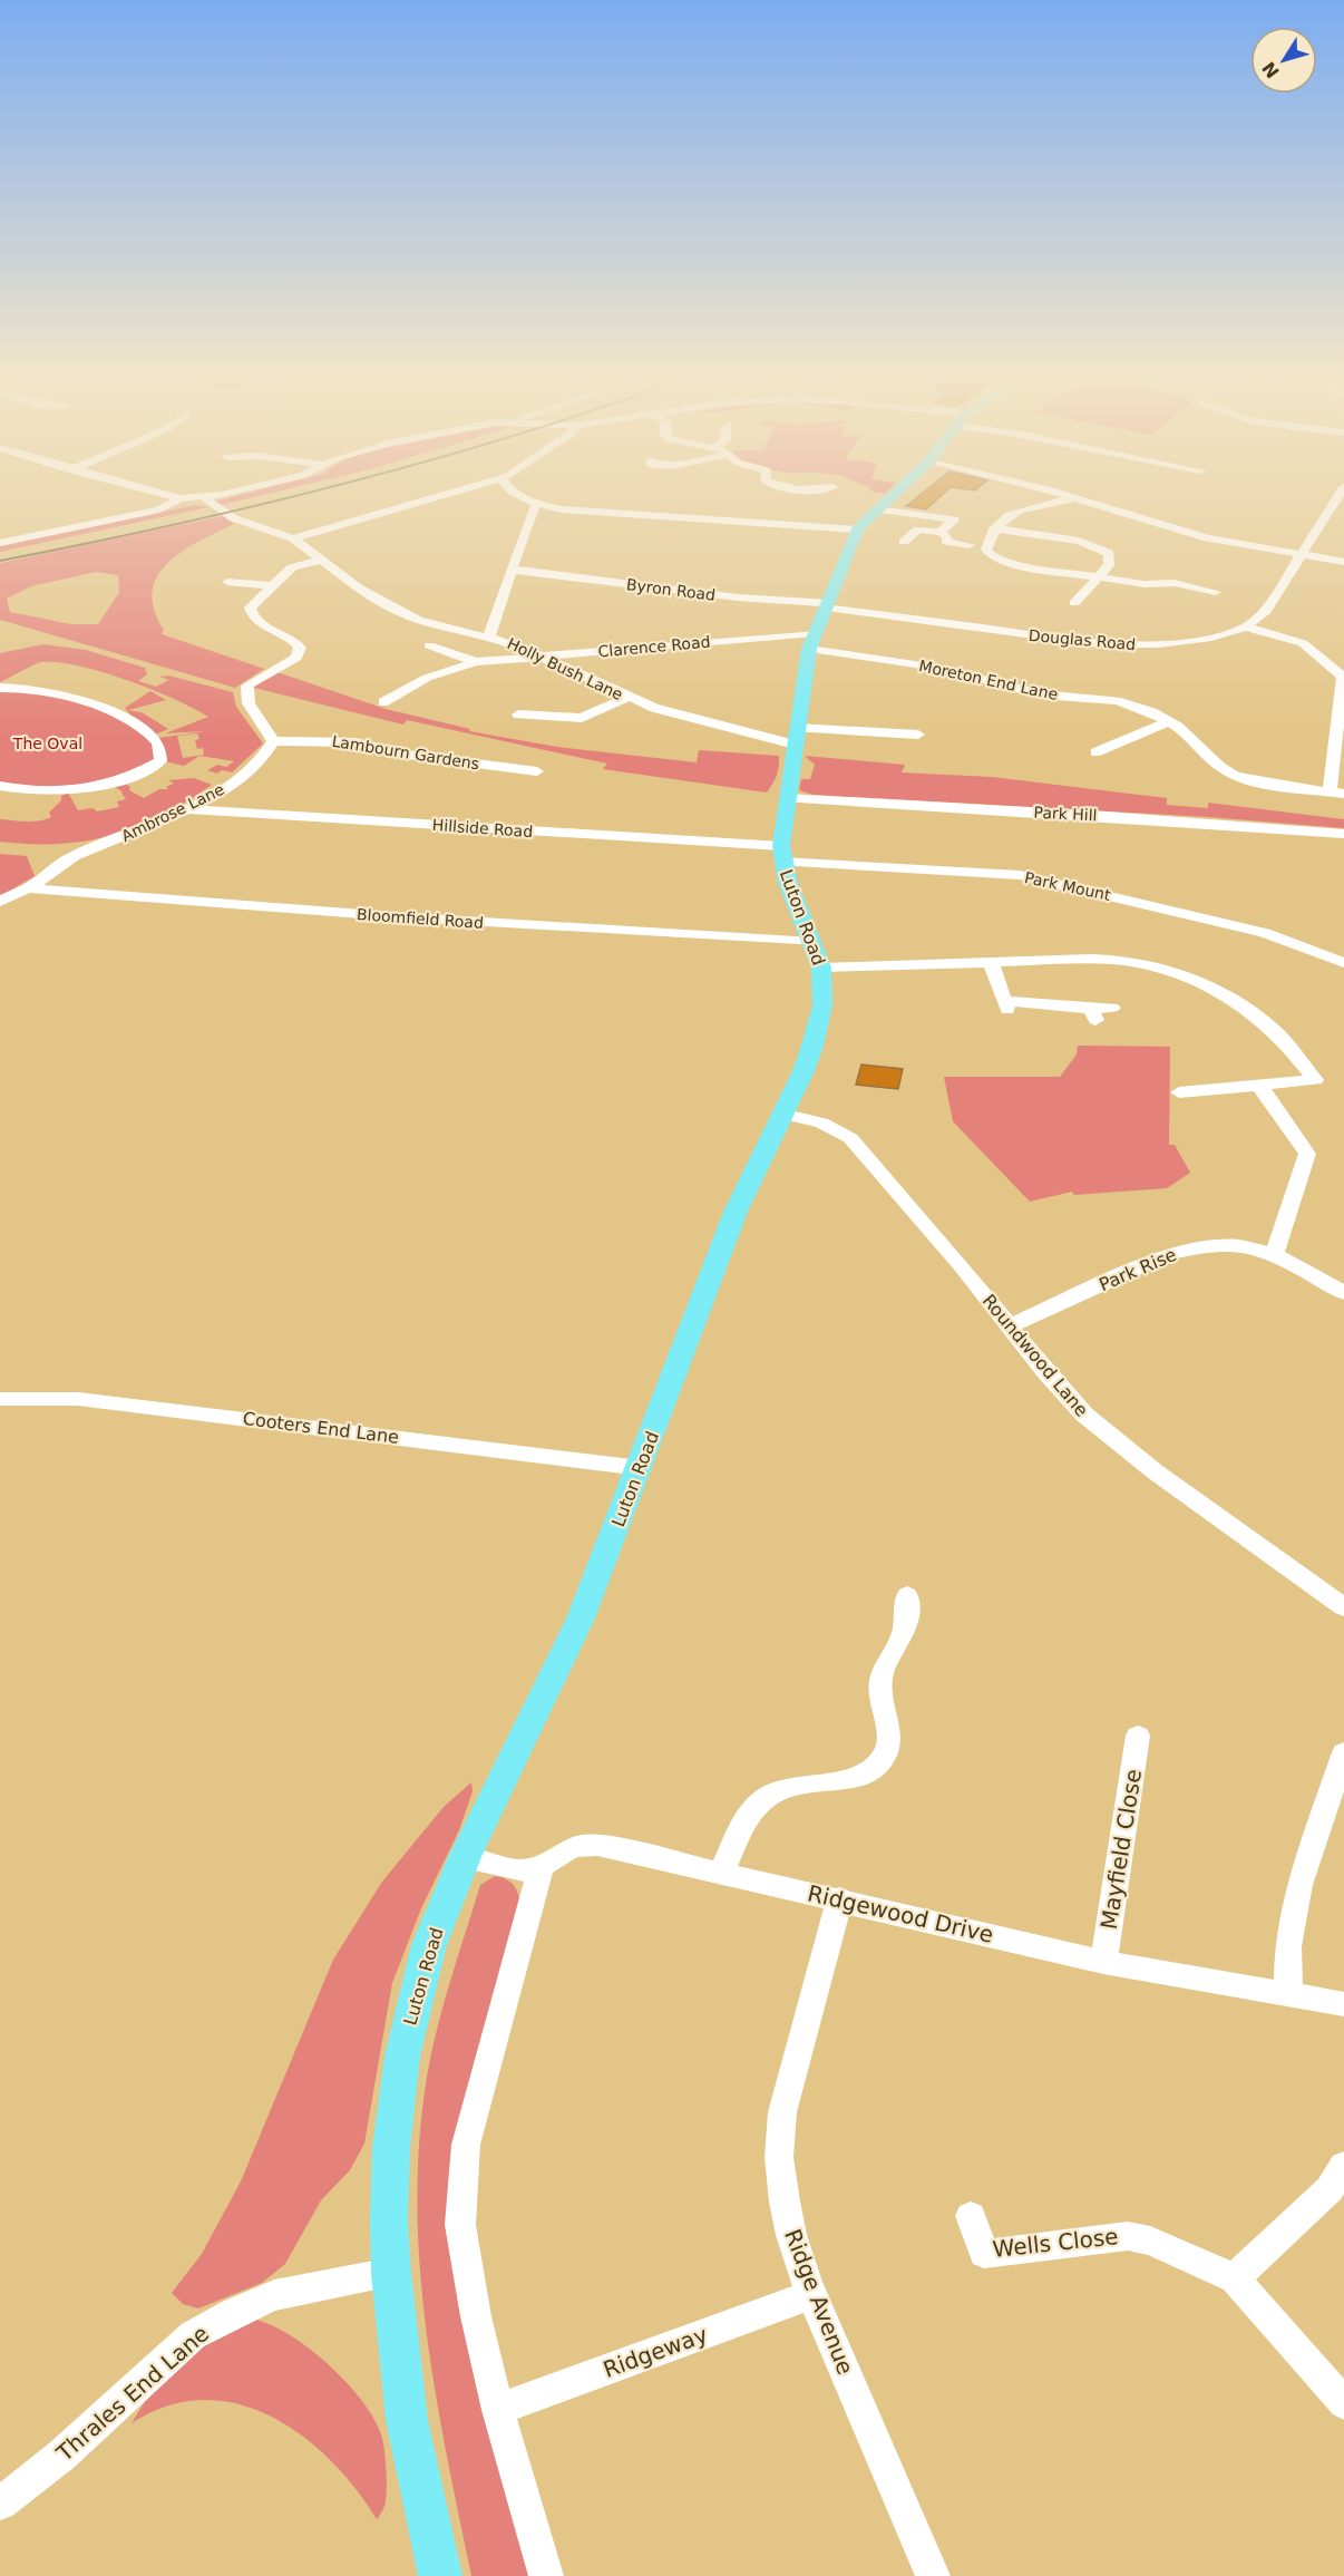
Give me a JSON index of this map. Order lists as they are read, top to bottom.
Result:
{
  "streets": {
    "main road": ["Luton Road"],
    "street": [
      "Byron Road",
      "Douglas Road",
      "Clarence Road",
      "Holly Bush Lane",
      "Moreton End Lane",
      "Lambourn Gardens",
      "Ambrose Lane",
      "Park Hill",
      "Hillside Road",
      "Park Mount",
      "Bloomfield Road",
      "Park Rise",
      "Roundwood Lane",
      "Cooters End Lane",
      "Mayfield Close",
      "Ridgewood Drive",
      "Wells Close",
      "Ridge Avenue",
      "Ridgeway",
      "Thrales End Lane"
    ]
  },
  "crossings": [
    ["Byron Road", "Douglas Road"],
    ["Byron Road", "Luton Road"],
    ["Douglas Road", "Luton Road"],
    ["Clarence Road", "Holly Bush Lane"],
    ["Clarence Road", "Moreton End Lane"],
    ["Clarence Road", "Luton Road"],
    ["Holly Bush Lane", "Luton Road"],
    ["Moreton End Lane", "Luton Road"],
    ["Lambourn Gardens", "Ambrose Lane"],
    ["Ambrose Lane", "Hillside Road"],
    ["Ambrose Lane", "Bloomfield Road"],
    ["Park Hill", "Luton Road"],
    ["Hillside Road", "Park Mount"],
    ["Hillside Road", "Luton Road"],
    ["Park Mount", "Luton Road"],
    ["Luton Road", "Bloomfield Road"],
    ["Luton Road", "Roundwood Lane"],
    ["Luton Road", "Cooters End Lane"],
    ["Luton Road", "Ridgewood Drive"],
    ["Luton Road", "Thrales End Lane"],
    ["Park Rise", "Roundwood Lane"],
    ["Mayfield Close", "Ridgewood Drive"],
    ["Ridgewood Drive", "Ridge Avenue"],
    ["Ridge Avenue", "Ridgeway"]
  ],
  "parks": ["The Oval"],
  "north": "bottom left"
}
